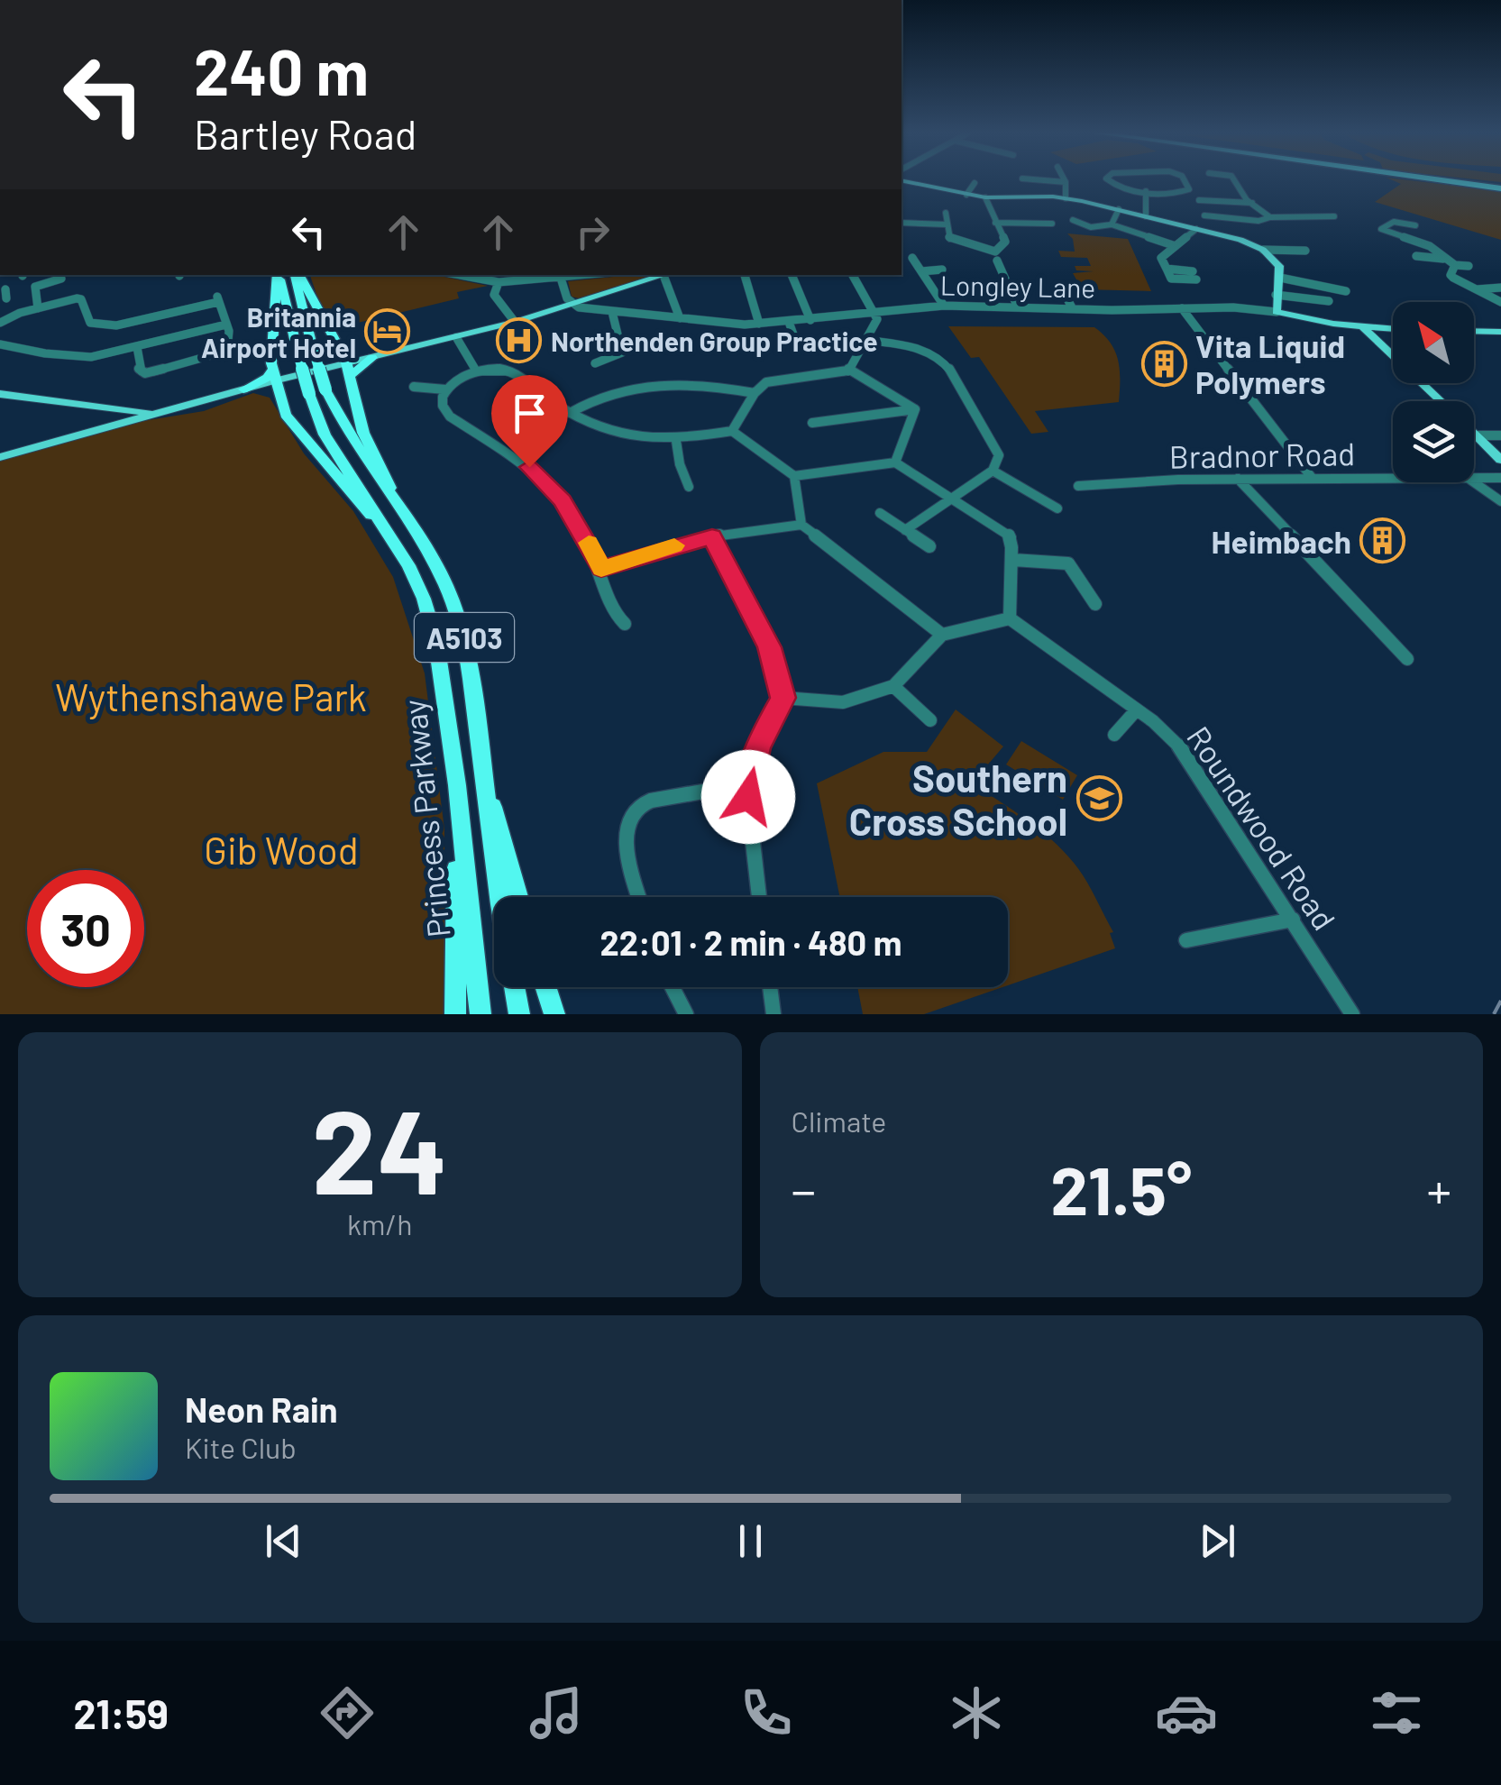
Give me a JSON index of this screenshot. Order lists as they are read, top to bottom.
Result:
{
  "streets": {
    "highway": ["A5103", "Princess Parkway"],
    "main road": ["Longley Lane"],
    "street": ["Bradnor Road", "Roundwood Road"]
  },
  "crossings": [
    ["A5103", "Princess Parkway"]
  ],
  "parks": ["Wythenshawe Park", "Gib Wood"],
  "places": {
    "hotel": ["Britannia Airport Hotel"],
    "hospital": ["Northenden Group Practice"],
    "building": ["Vita Liquid Polymers", "Heimbach"],
    "school or university": ["Southern Cross School"]
  },
  "north": "top left",
  "page": {
    "turn": ["240 m", "Bartley Road"],
    "limit": "30",
    "trip": "22:01 · 2 min · 480 m",
    "tile": [
      ["24", "km/h"],
      "Climate"
    ],
    "heat": ["−", "21.5°", "+"],
    "song": ["Neon Rain", "Kite Club"],
    "tabs": "21:59"
  }
}
